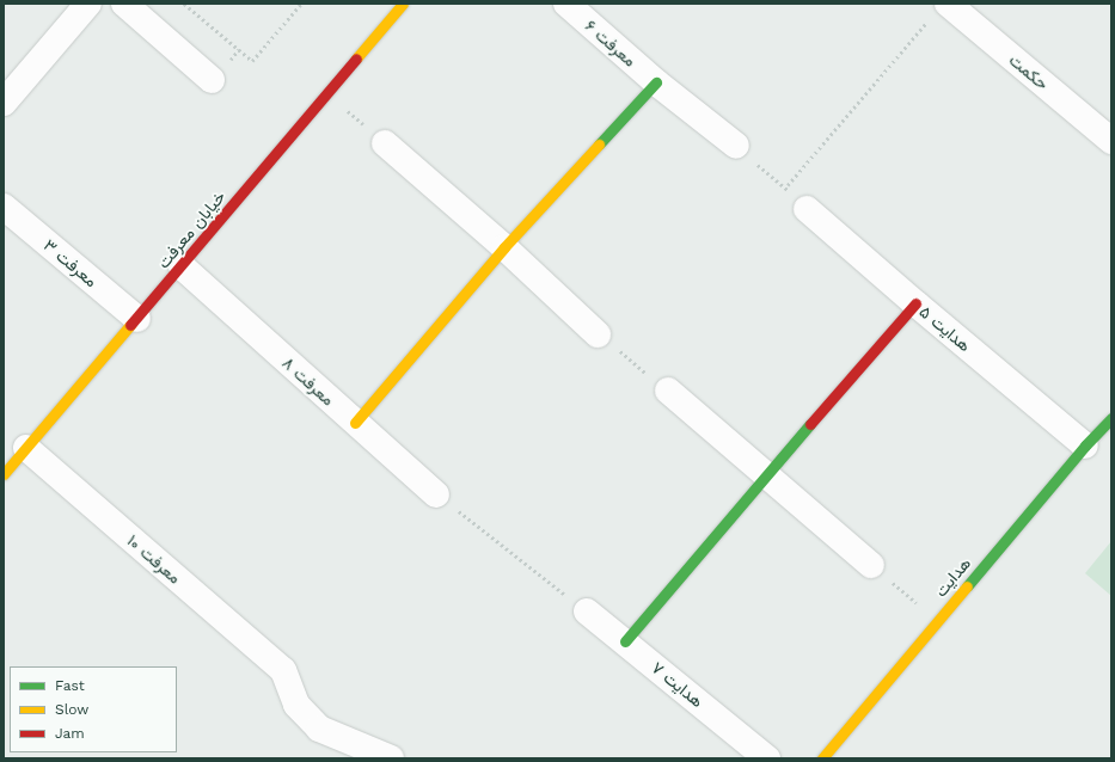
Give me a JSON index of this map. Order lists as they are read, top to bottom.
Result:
{
  "streets": {
    "street": [
      "معرفت ۶",
      "حکمت",
      "خیابان معرفت",
      "معرفت ۳",
      "هدایت ۵",
      "معرفت ۸",
      "معرفت ۱۰",
      "هدایت",
      "هدایت ۷"
    ]
  },
  "crossings": [
    ["خیابان معرفت", "معرفت ۳"],
    ["خیابان معرفت", "معرفت ۸"],
    ["خیابان معرفت", "معرفت ۱۰"],
    ["هدایت ۵", "هدایت"]
  ],
  "legend": ["Fast", "Slow", "Jam"]
}
